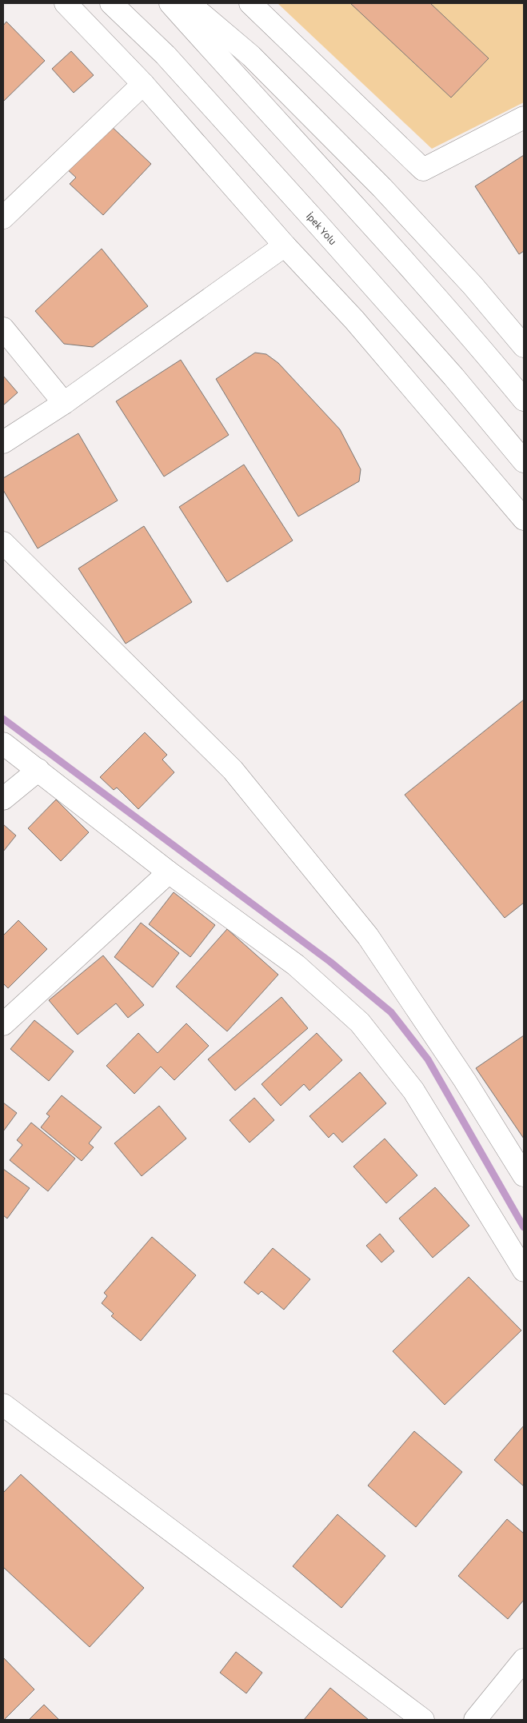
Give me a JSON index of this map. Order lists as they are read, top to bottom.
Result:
{
  "streets": {
    "main road": ["İpek Yolu"]
  }
}
